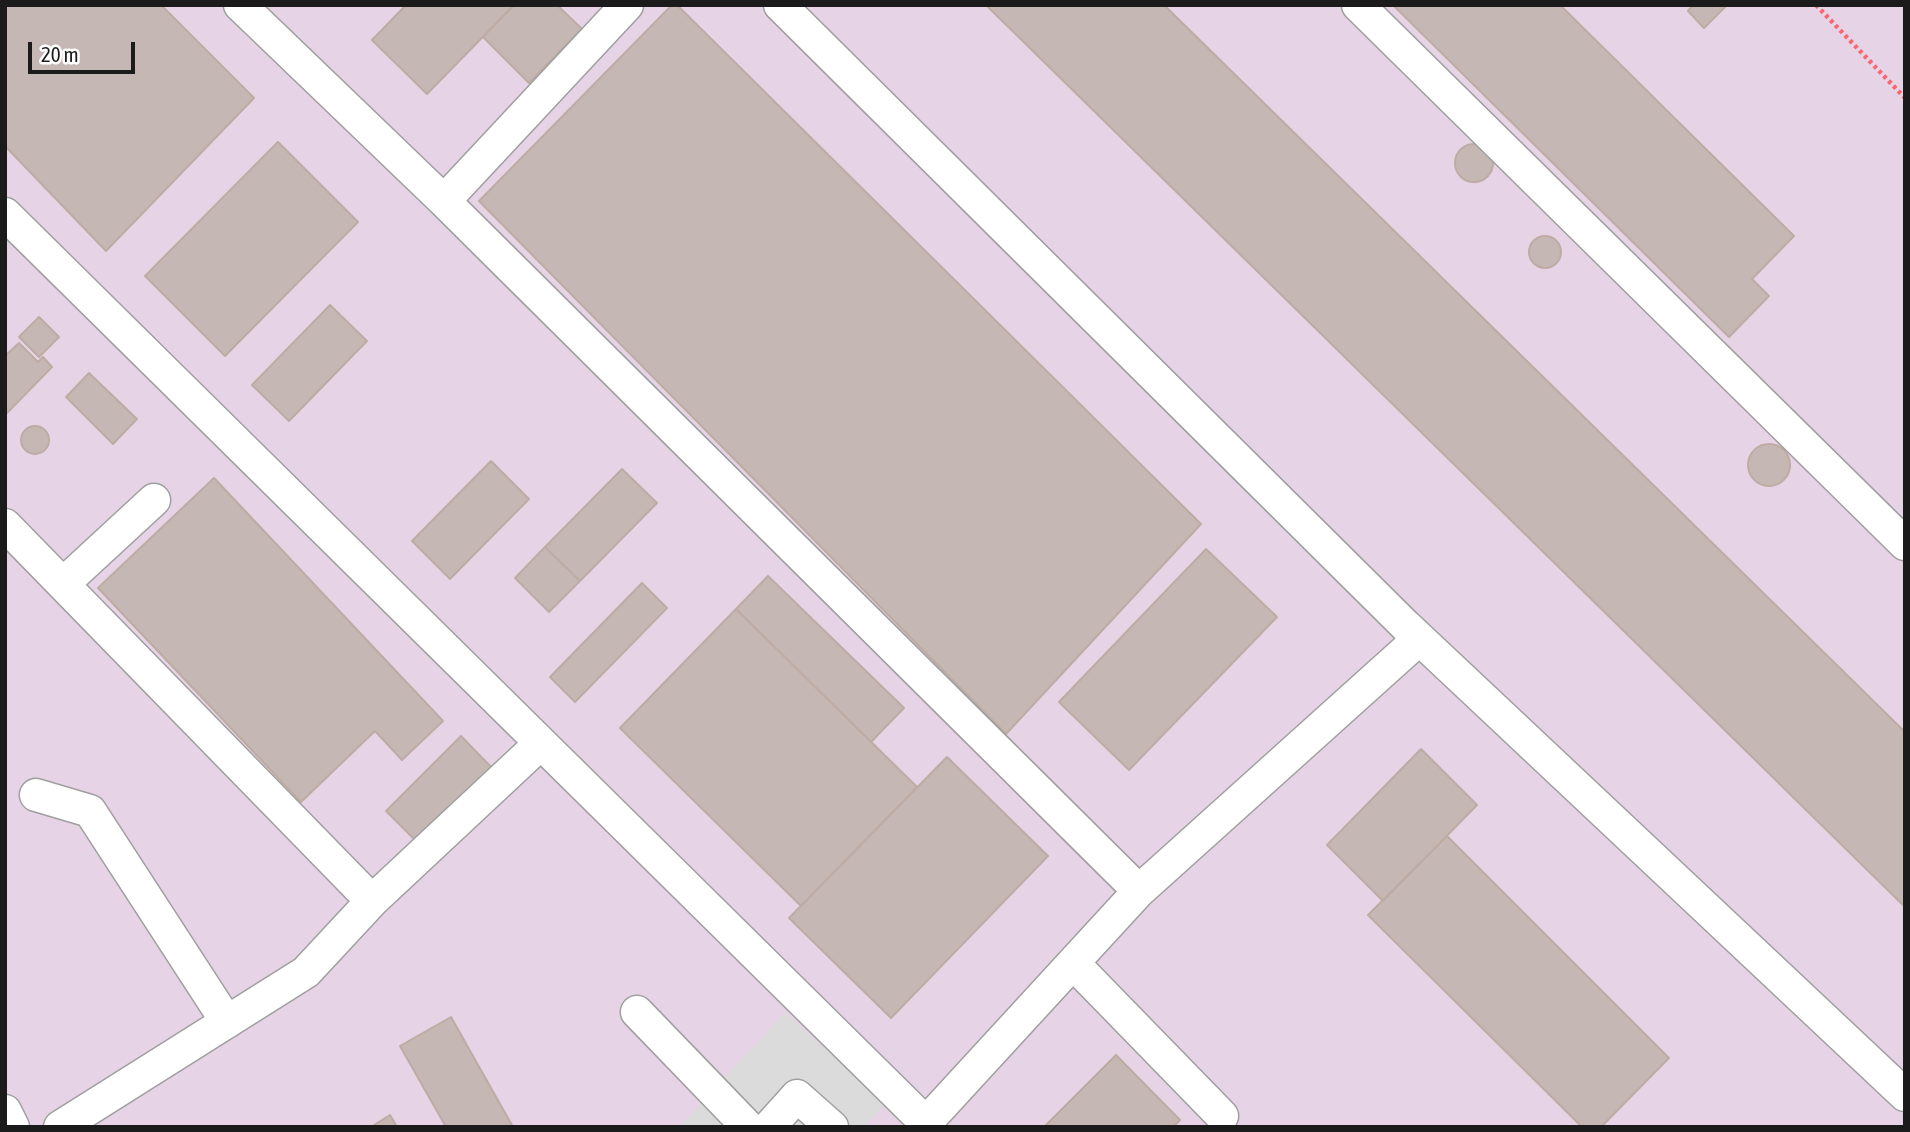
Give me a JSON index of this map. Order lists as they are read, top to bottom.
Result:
{
  "scale_bar": "20 m"
}
